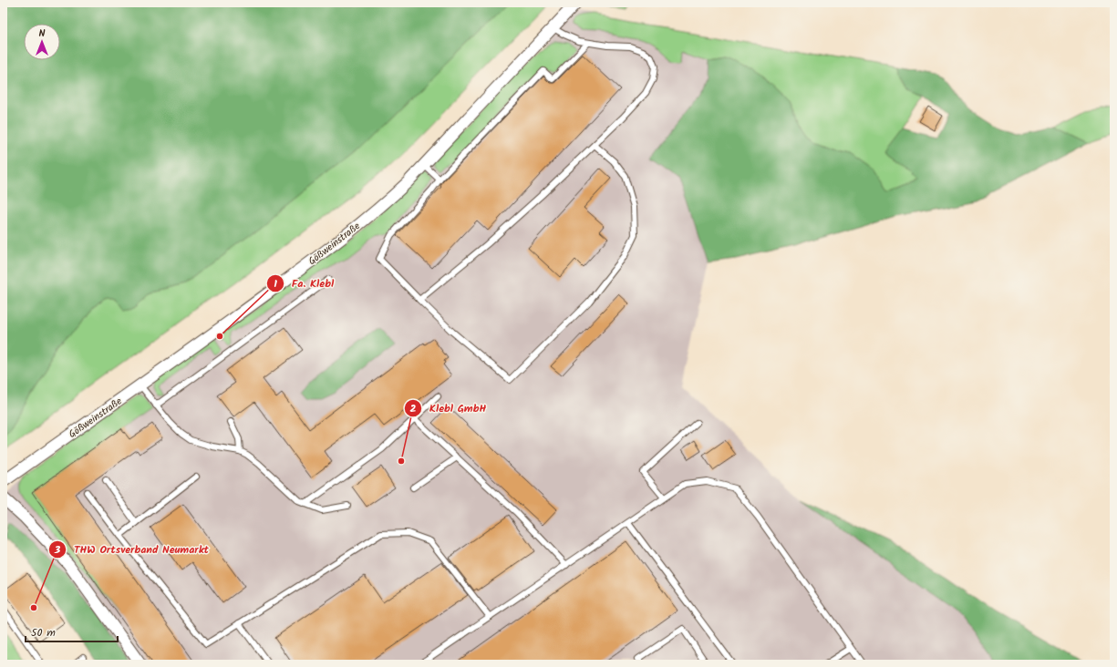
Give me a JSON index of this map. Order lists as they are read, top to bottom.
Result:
{
  "streets": {
    "street": ["Gößweinstraße"]
  },
  "places": ["Fa. Klebl", "Klebl GmbH", "THW Ortsverband Neumarkt"],
  "scale_bar": "50 m",
  "north": "top"
}
